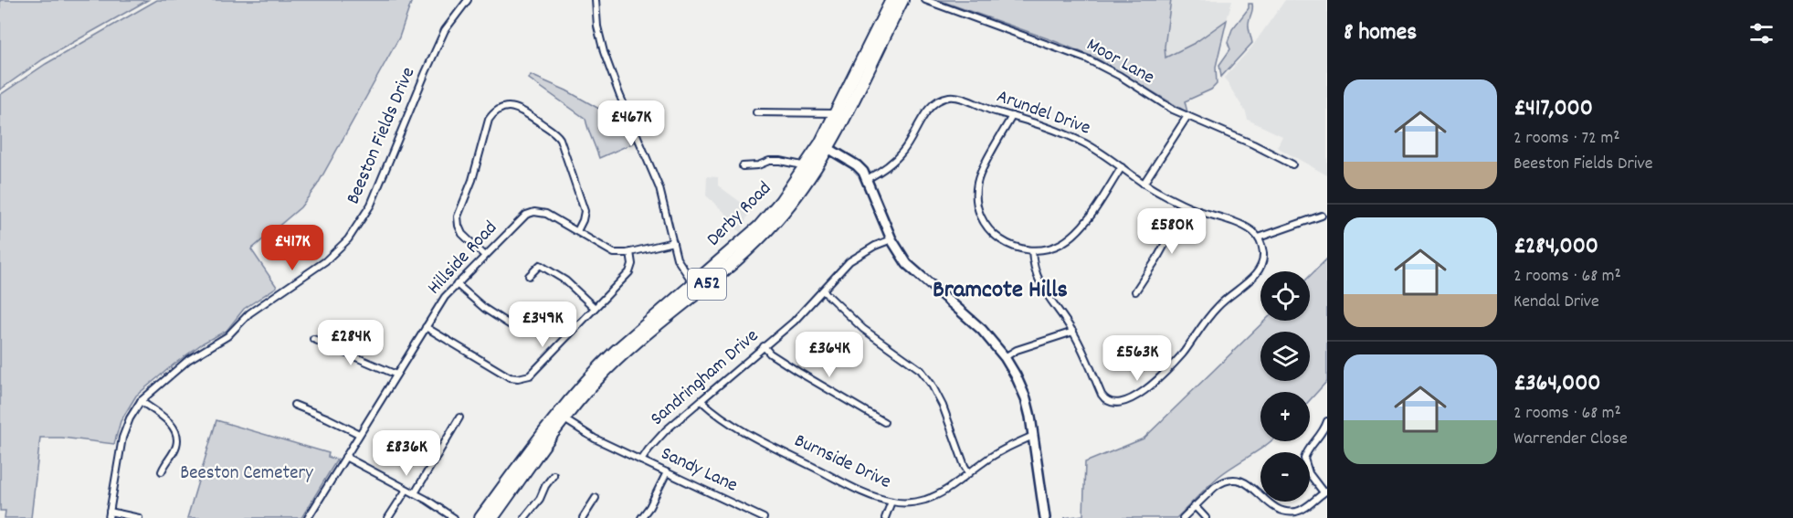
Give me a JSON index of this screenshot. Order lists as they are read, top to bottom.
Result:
{
  "streets": {
    "highway": ["Derby Road", "A52"],
    "street": [
      "Moor Lane",
      "Arundel Drive",
      "Beeston Fields Drive",
      "Hillside Road",
      "Sandringham Drive",
      "Burnside Drive",
      "Sandy Lane"
    ]
  },
  "crossings": [
    ["Derby Road", "Sandy Lane"],
    ["Sandringham Drive", "Burnside Drive"],
    ["Sandringham Drive", "Sandy Lane"]
  ],
  "districts": ["Bramcote Hills"],
  "parks": ["Beeston Cemetery"],
  "page": {
    "heading": "8 homes",
    "list": [
      {
        "name": "£417,000",
        "note": "2 rooms · 72 m² · Beeston Fields Drive"
      },
      {
        "name": "£284,000",
        "note": "2 rooms · 68 m² · Kendal Drive"
      },
      {
        "name": "£364,000",
        "note": "2 rooms · 68 m² · Warrender Close"
      }
    ],
    "price": [
      "£467K",
      "£580K",
      "£417K",
      "£349K",
      "£284K",
      "£364K",
      "£563K",
      "£836K"
    ],
    "map_buttons": ["+", "−"]
  }
}
